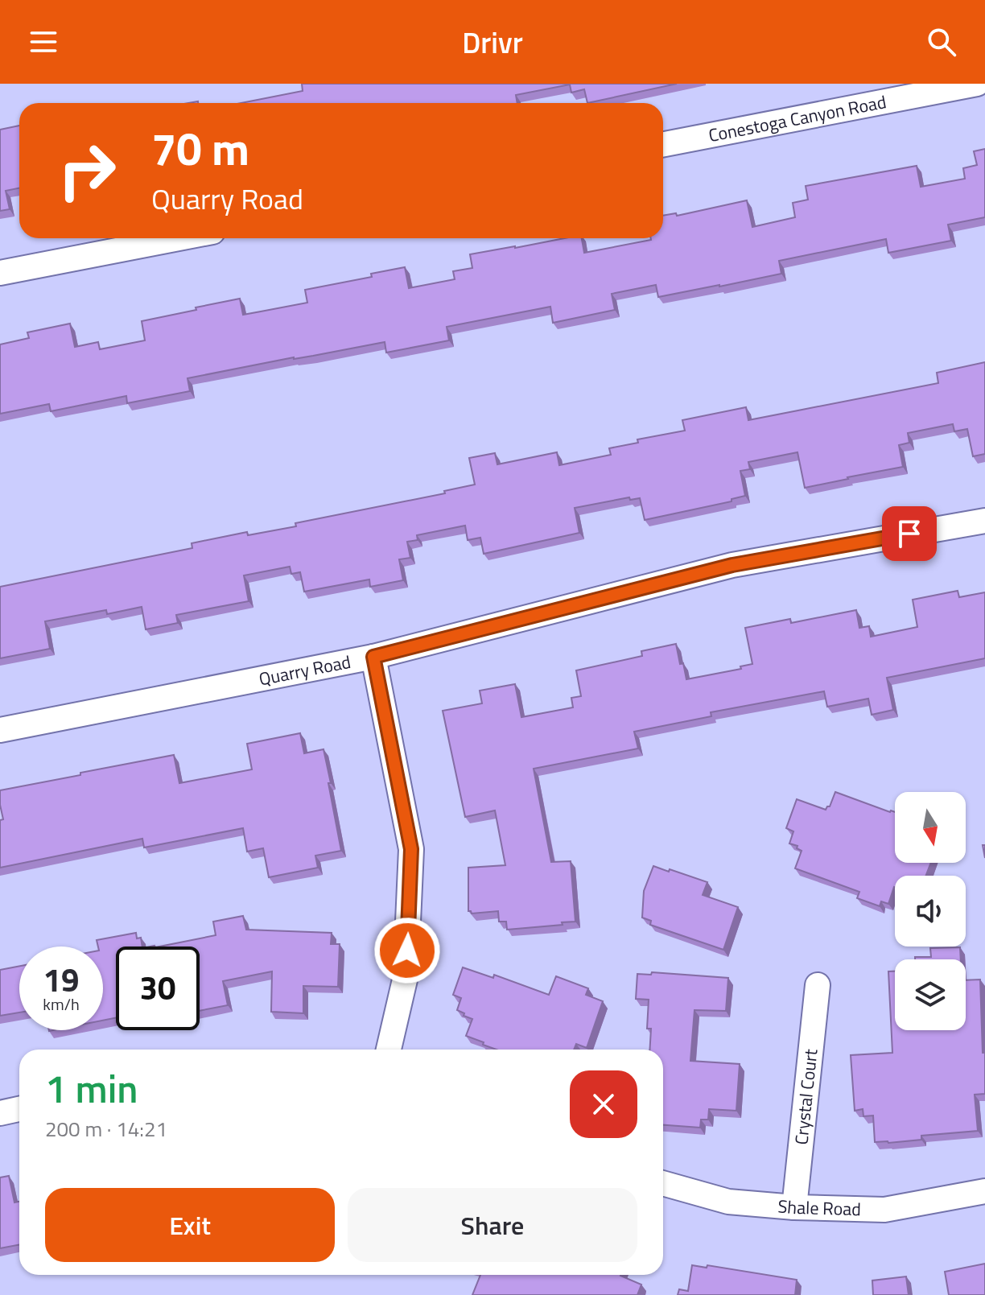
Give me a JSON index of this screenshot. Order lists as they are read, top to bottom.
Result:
{
  "streets": {
    "street": [
      "Conestoga Canyon Road",
      "Quarry Road",
      "Crystal Court",
      "Shale Road"
    ]
  },
  "crossings": [
    ["Crystal Court", "Shale Road"]
  ],
  "north": "bottom",
  "page": {
    "header": "Drivr",
    "turn": ["70 m", "Quarry Road"],
    "speed": "19 km/h",
    "limit": "30",
    "heading": ["1 min", "200 m · 14:21"],
    "buttons": ["Exit", "Share"]
  }
}
